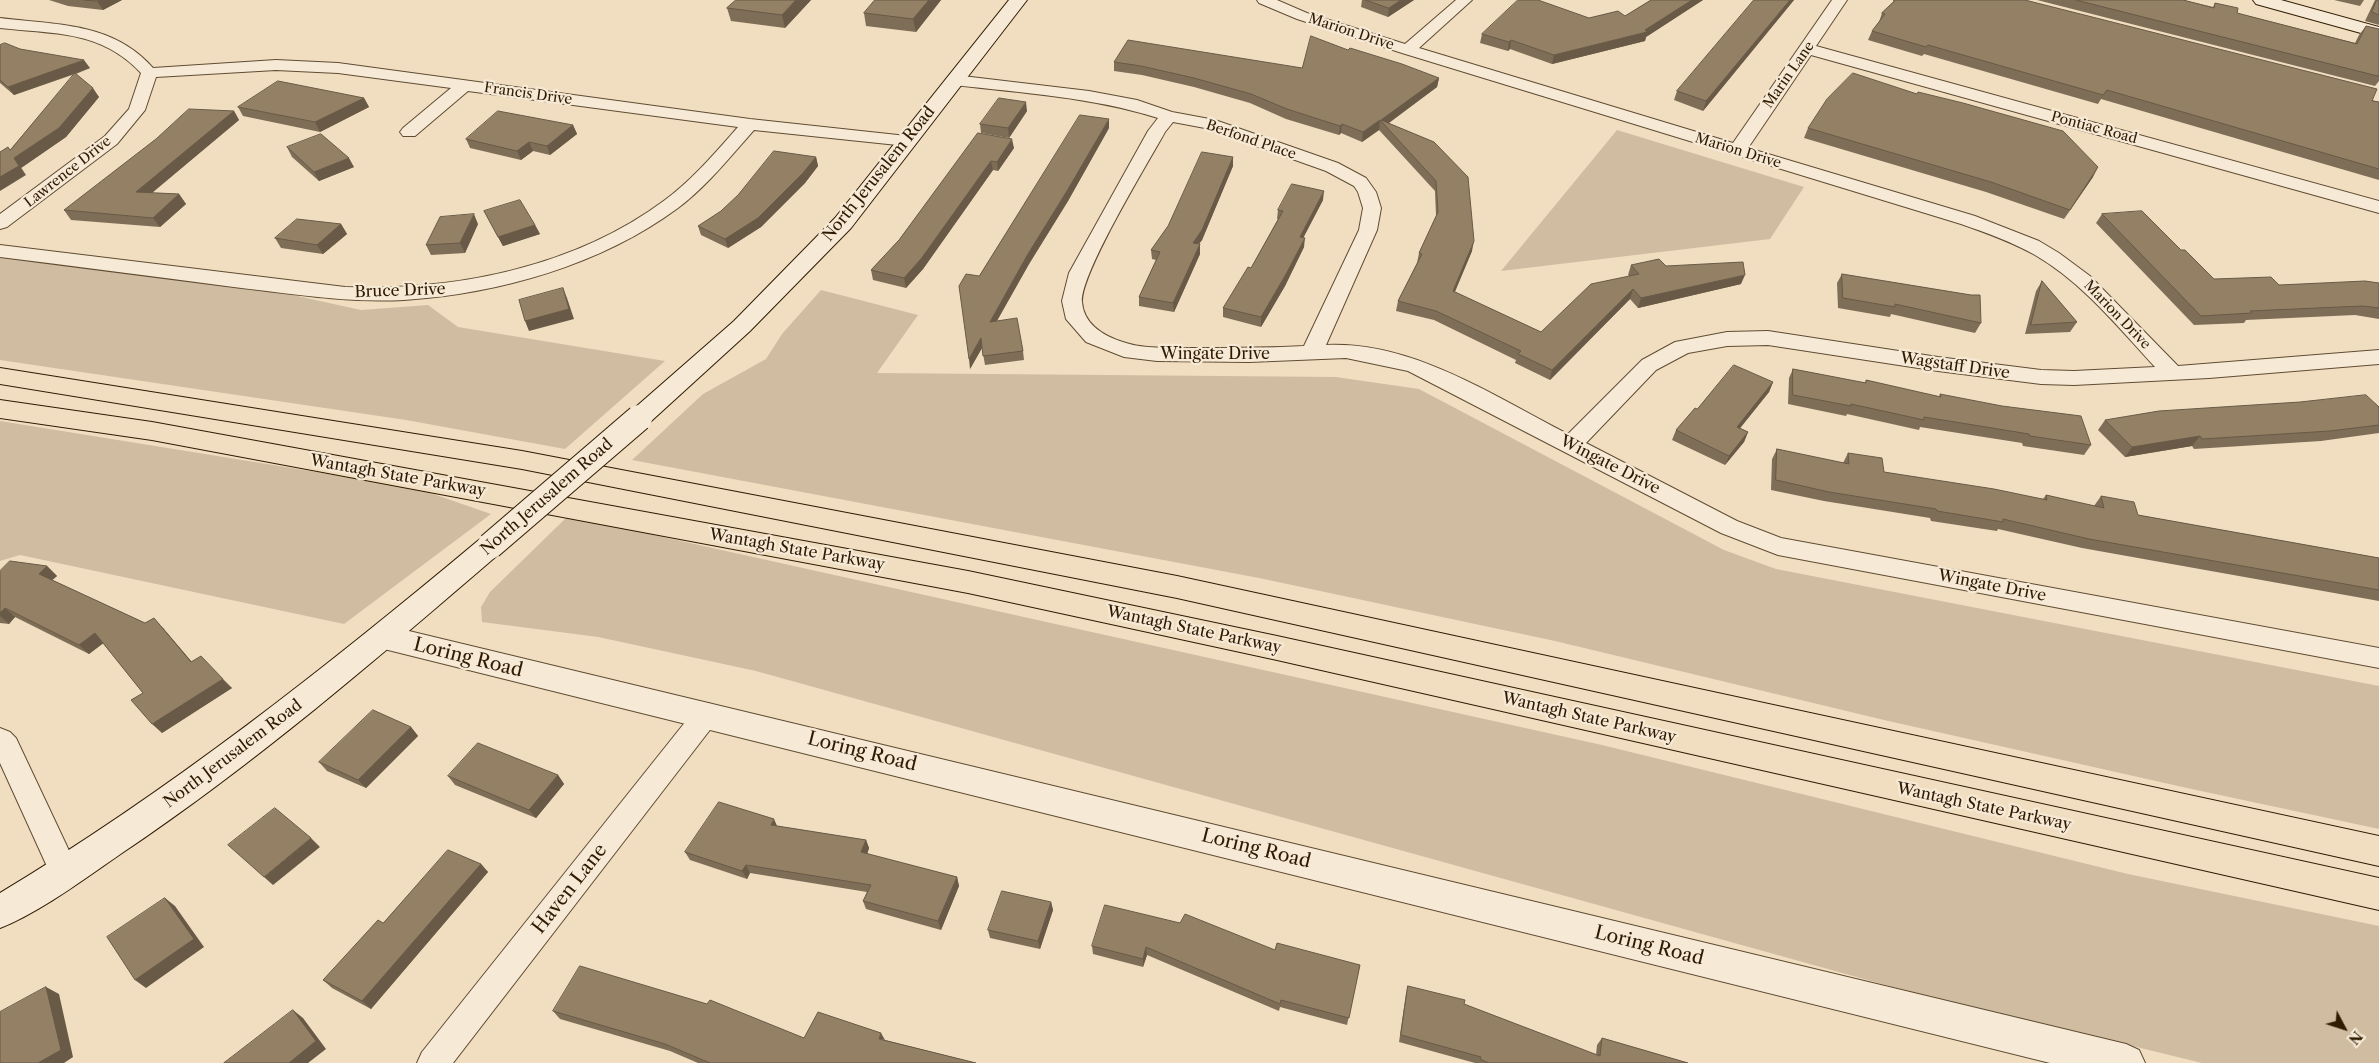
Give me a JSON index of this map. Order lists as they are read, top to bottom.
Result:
{
  "streets": {
    "highway": ["Wantagh State Parkway"],
    "main road": ["North Jerusalem Road", "Loring Road"],
    "street": [
      "Marion Drive",
      "Marin Lane",
      "Francis Drive",
      "Pontiac Road",
      "Berfond Place",
      "Lawrence Drive",
      "Bruce Drive",
      "Wingate Drive",
      "Wagstaff Drive",
      "Haven Lane"
    ]
  },
  "crossings": [
    ["Marion Drive", "Marin Lane"],
    ["Marion Drive", "Wagstaff Drive"],
    ["Marin Lane", "Pontiac Road"],
    ["Francis Drive", "Lawrence Drive"],
    ["Francis Drive", "North Jerusalem Road"],
    ["Francis Drive", "Bruce Drive"],
    ["Berfond Place", "North Jerusalem Road"],
    ["Berfond Place", "Wingate Drive"],
    ["North Jerusalem Road", "Loring Road"],
    ["Wingate Drive", "Wagstaff Drive"],
    ["Loring Road", "Haven Lane"]
  ],
  "north": "bottom right"
}
